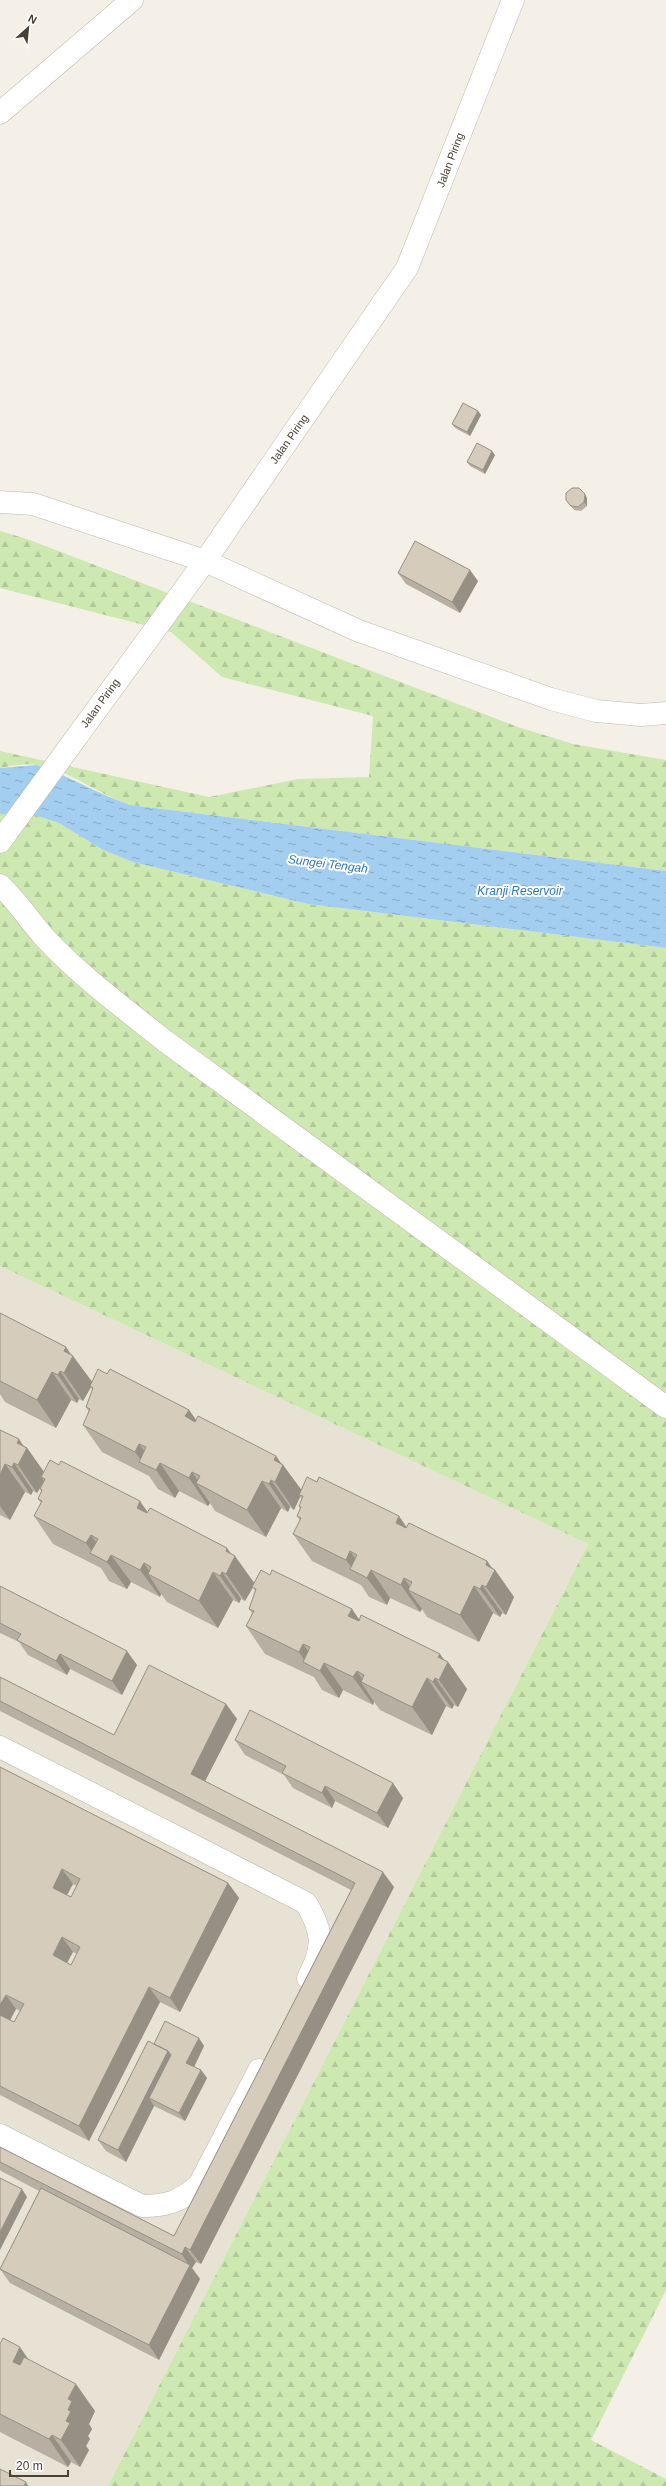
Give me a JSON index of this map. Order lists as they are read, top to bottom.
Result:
{
  "streets": {
    "lane": ["Jalan Piring"]
  },
  "water": ["Sungei Tengah", "Kranji Reservoir"],
  "scale_bar": "20 m",
  "north": "top right"
}
